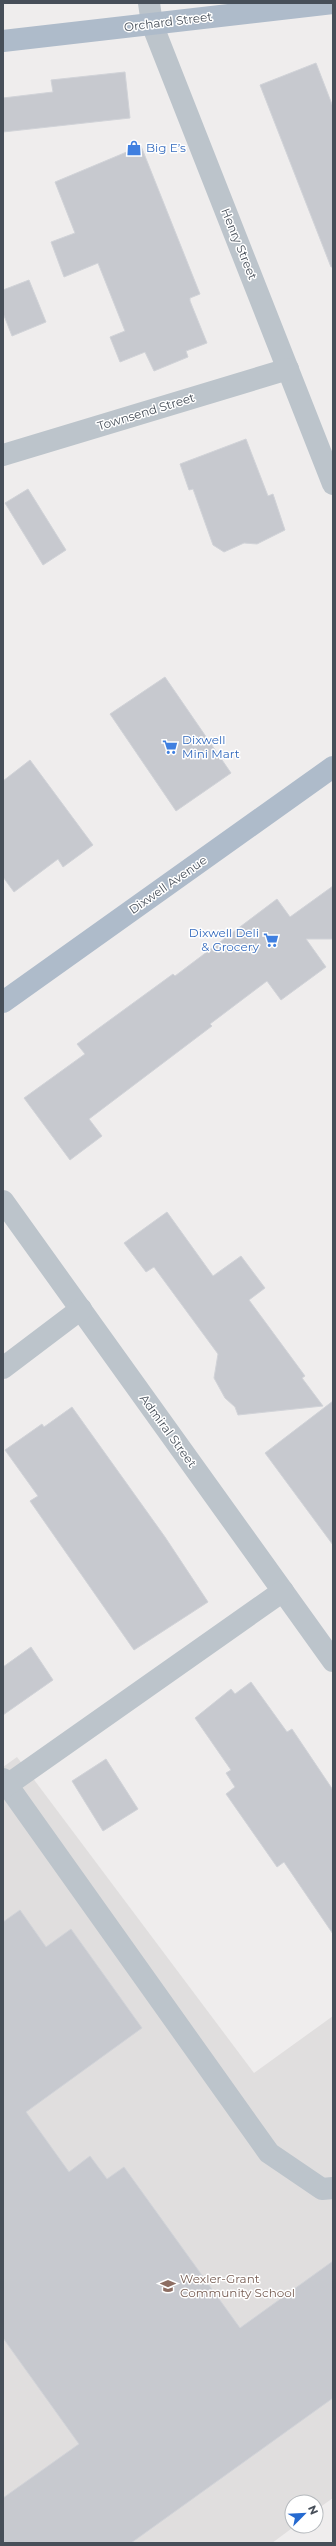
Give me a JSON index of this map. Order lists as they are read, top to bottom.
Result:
{
  "streets": {
    "main road": ["Orchard Street", "Dixwell Avenue"],
    "street": ["Henry Street", "Townsend Street", "Admiral Street"]
  },
  "crossings": [
    ["Orchard Street", "Henry Street"],
    ["Henry Street", "Townsend Street"]
  ],
  "places": {
    "shop": ["Big E’s"],
    "supermarket": ["Dixwell Mini Mart", "Dixwell Deli & Grocery"],
    "school or university": ["Wexler-Grant Community School"]
  },
  "north": "top right"
}
